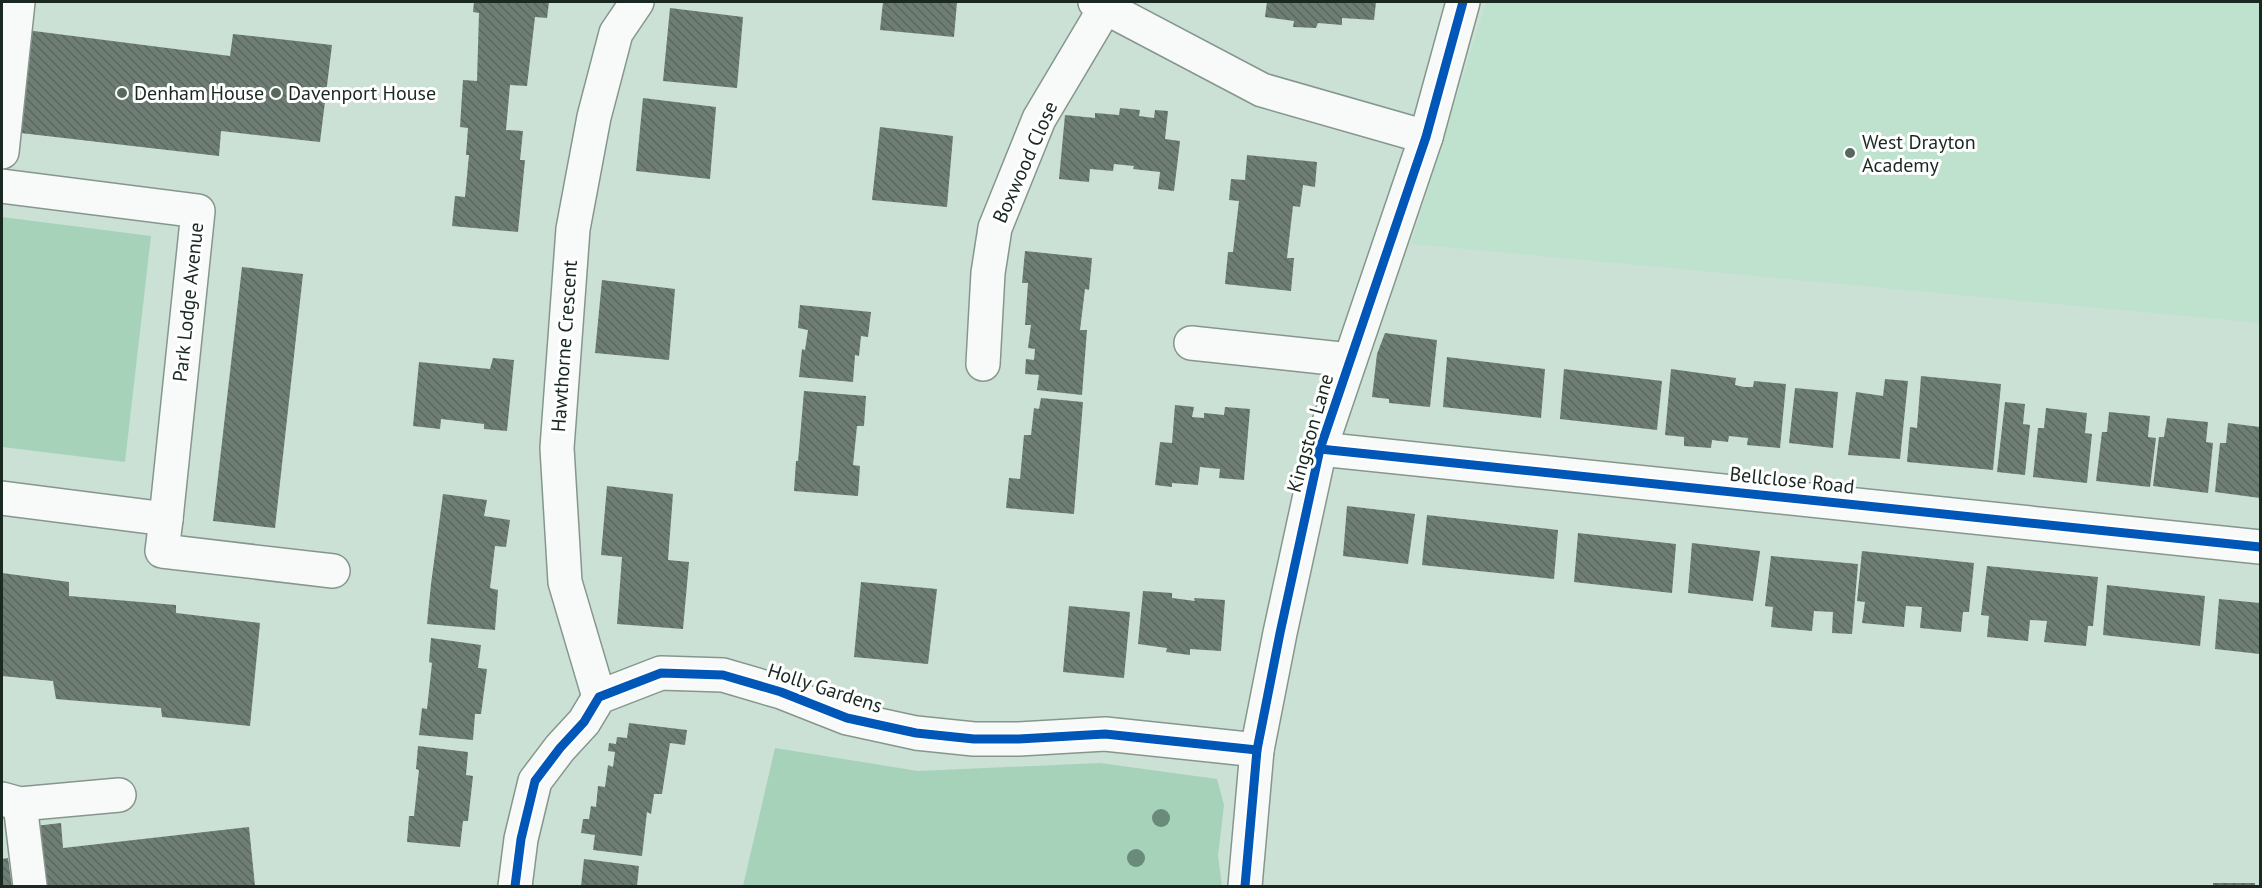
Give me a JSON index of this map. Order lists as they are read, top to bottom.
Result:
{
  "streets": {
    "street": [
      "Boxwood Close",
      "Park Lodge Avenue",
      "Hawthorne Crescent",
      "Kingston Lane",
      "Bellclose Road",
      "Holly Gardens"
    ]
  },
  "crossings": [
    ["Hawthorne Crescent", "Holly Gardens"],
    ["Kingston Lane", "Bellclose Road"],
    ["Kingston Lane", "Holly Gardens"]
  ],
  "places": ["Denham House", "Davenport House", "West Drayton Academy"]
}
